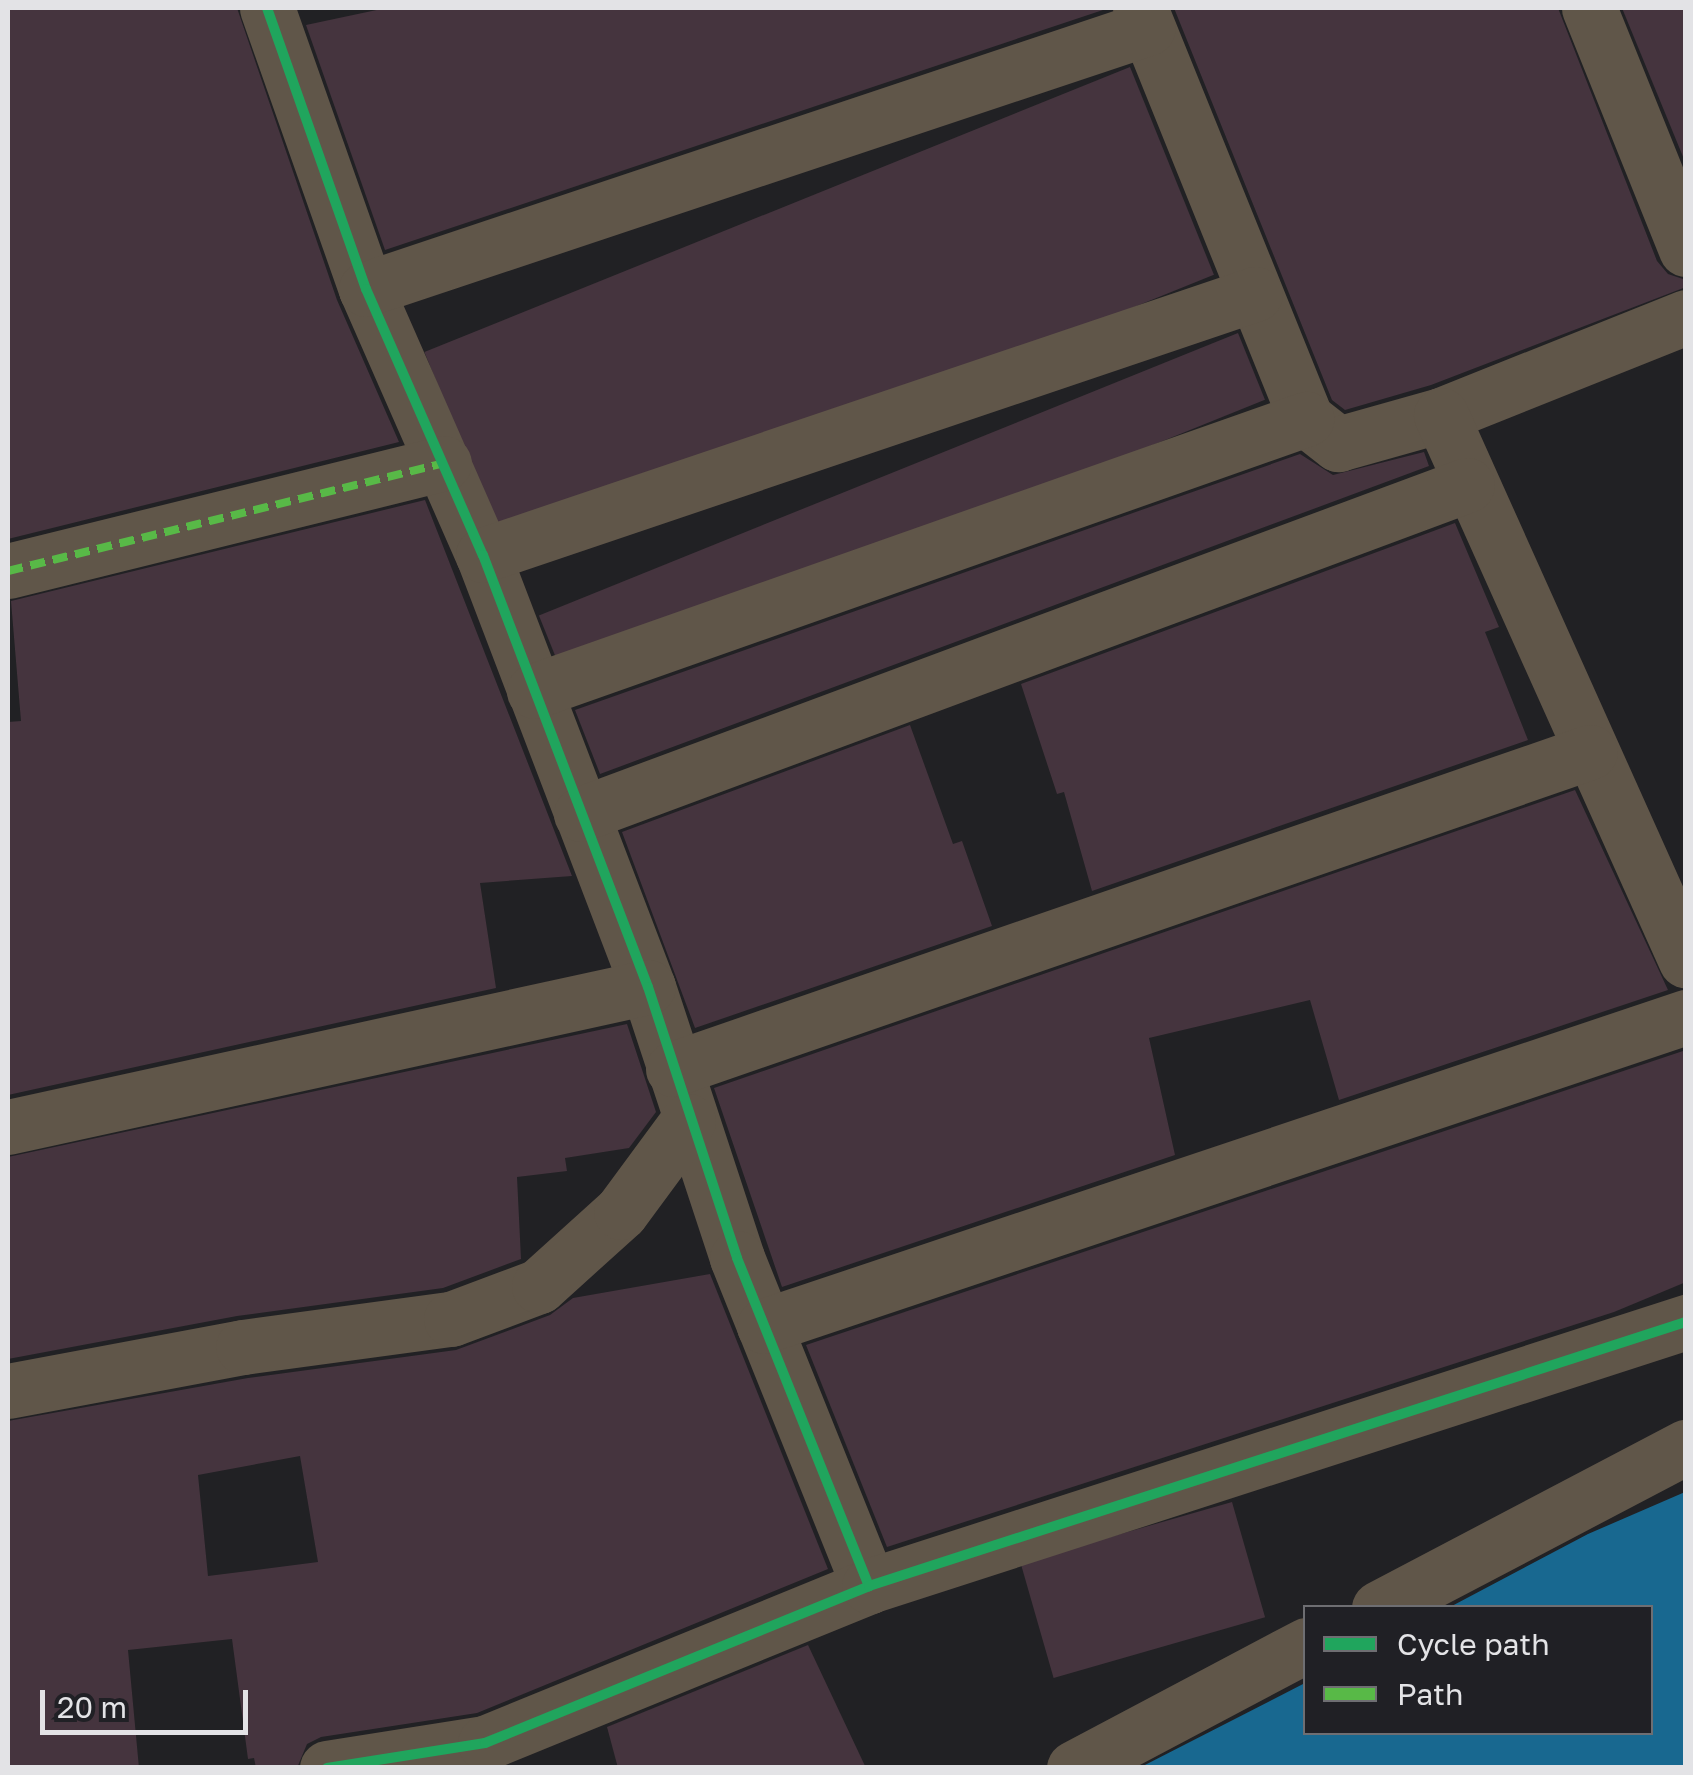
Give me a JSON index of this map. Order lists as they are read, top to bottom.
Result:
{
  "legend": ["Cycle path", "Path"],
  "scale_bar": "20 m"
}
